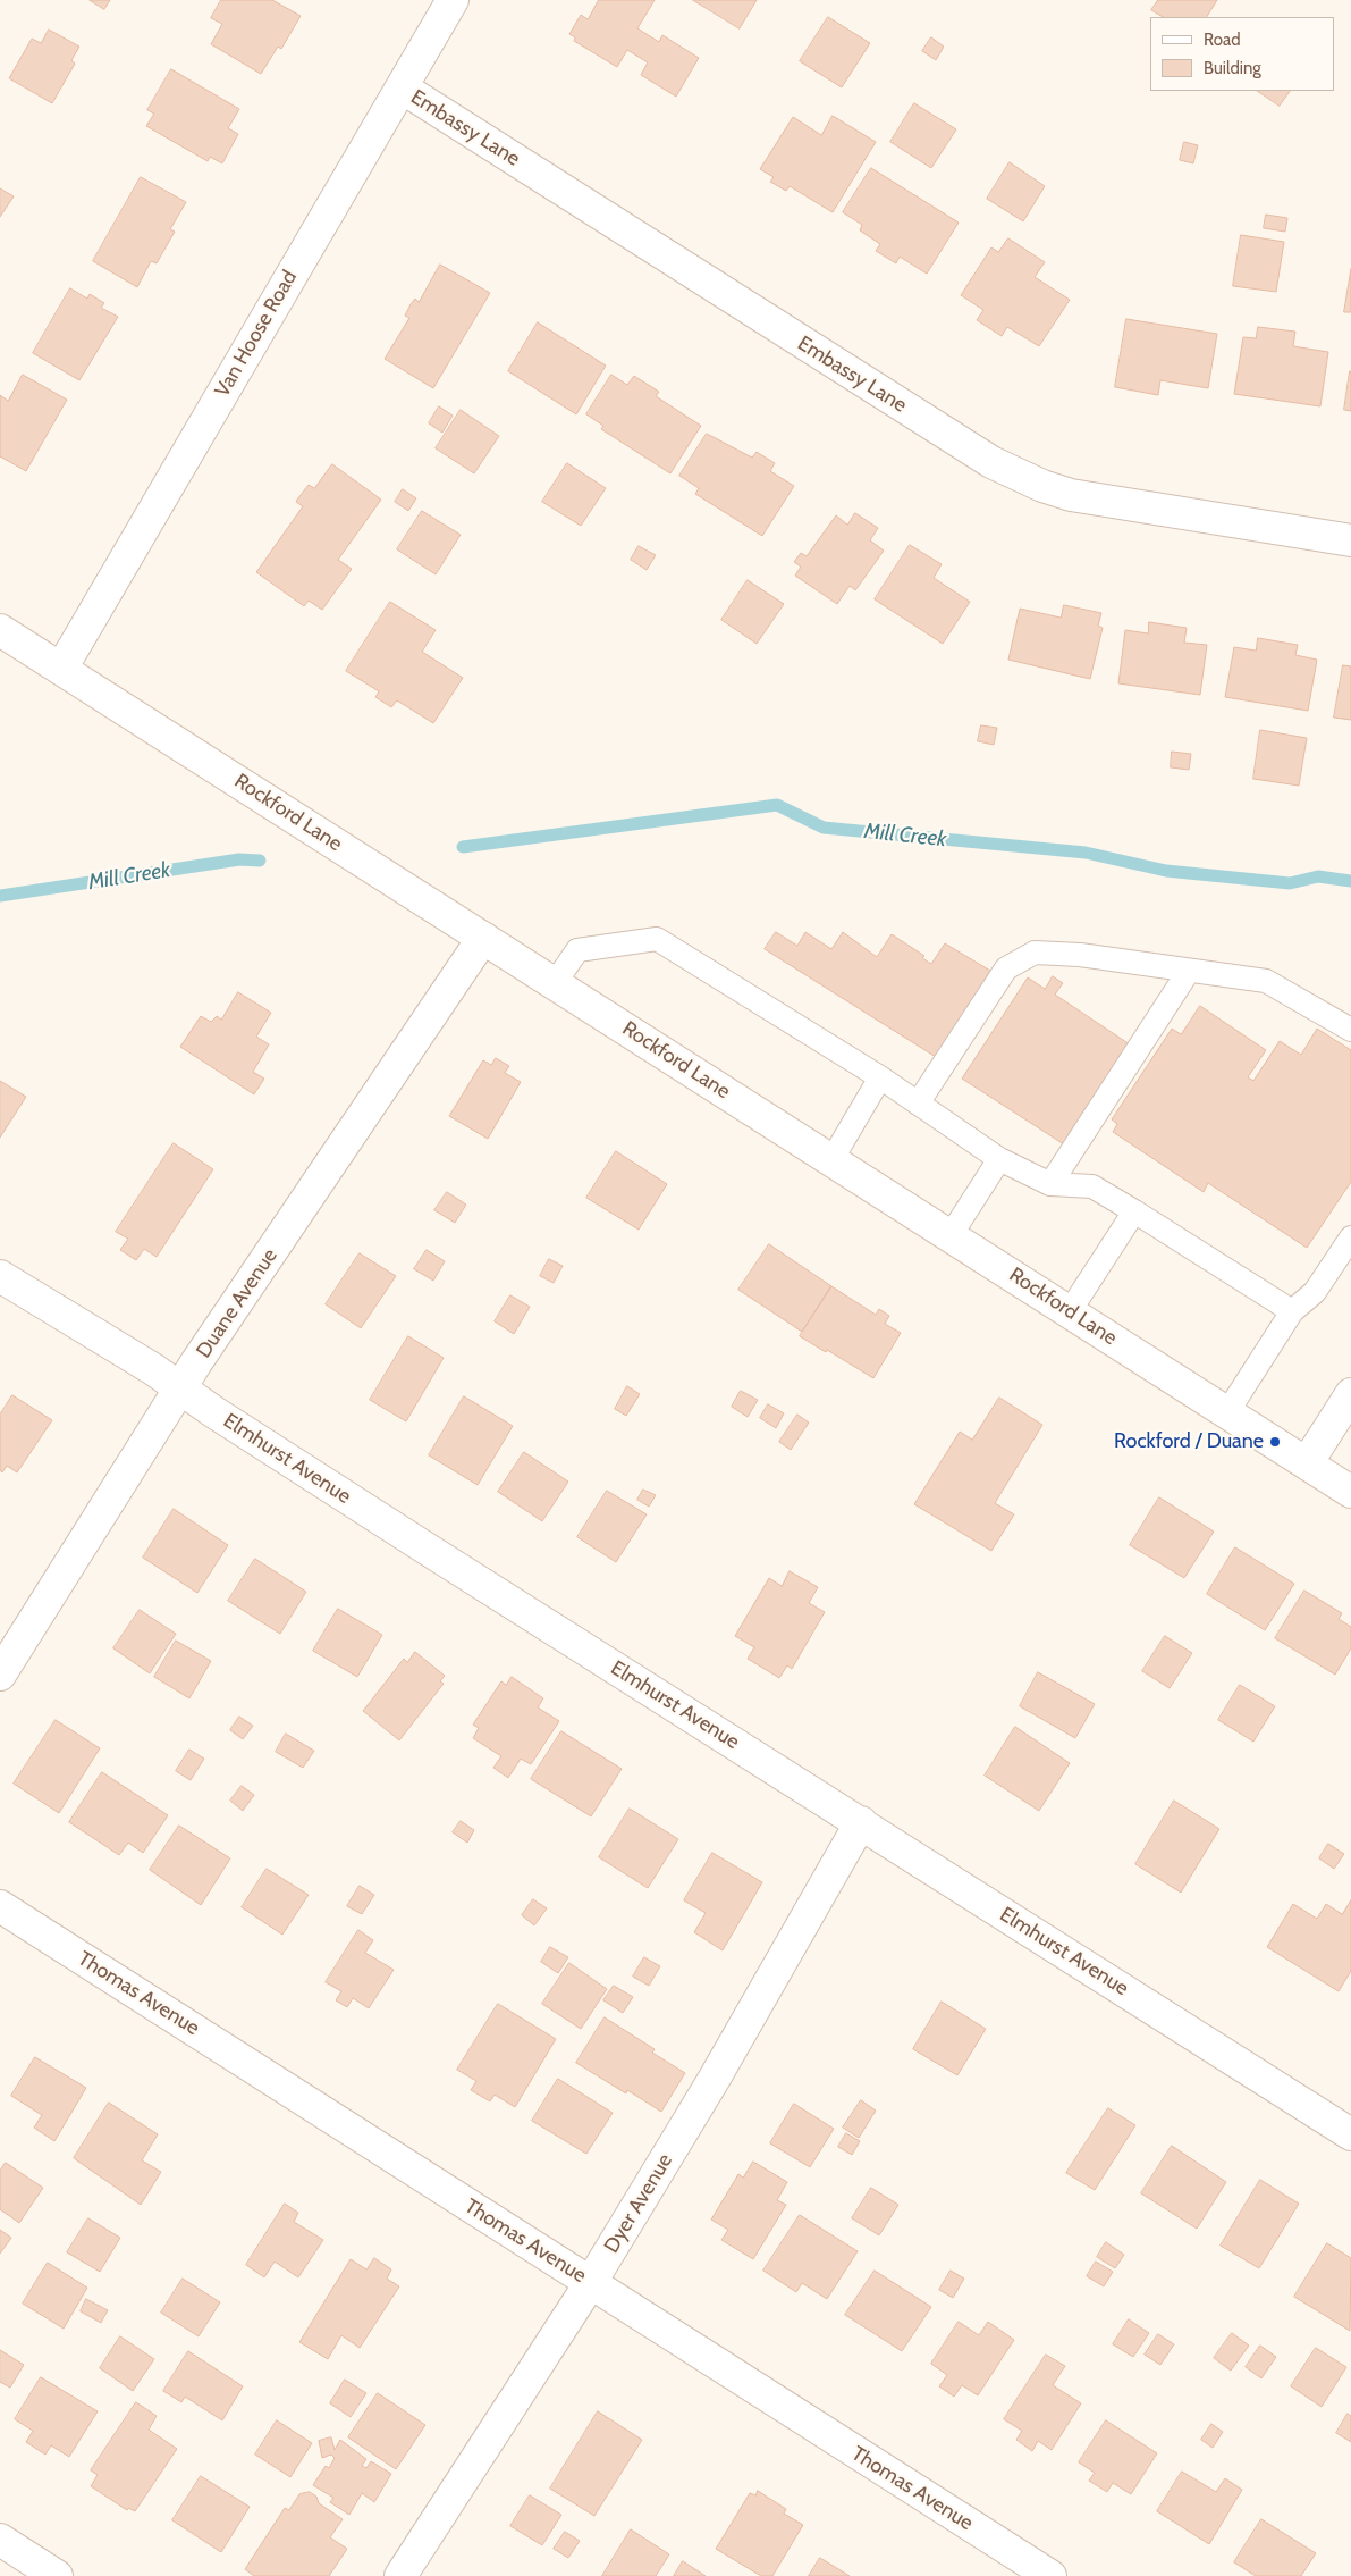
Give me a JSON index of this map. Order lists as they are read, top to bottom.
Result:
{
  "streets": {
    "street": [
      "Embassy Lane",
      "Van Hoose Road",
      "Rockford Lane",
      "Duane Avenue",
      "Elmhurst Avenue",
      "Thomas Avenue",
      "Dyer Avenue"
    ]
  },
  "crossings": [
    ["Embassy Lane", "Van Hoose Road"],
    ["Van Hoose Road", "Rockford Lane"],
    ["Rockford Lane", "Duane Avenue"],
    ["Duane Avenue", "Elmhurst Avenue"],
    ["Elmhurst Avenue", "Dyer Avenue"],
    ["Thomas Avenue", "Dyer Avenue"]
  ],
  "water": ["Mill Creek"],
  "places": ["Rockford / Duane"],
  "legend": ["Road", "Building"]
}
